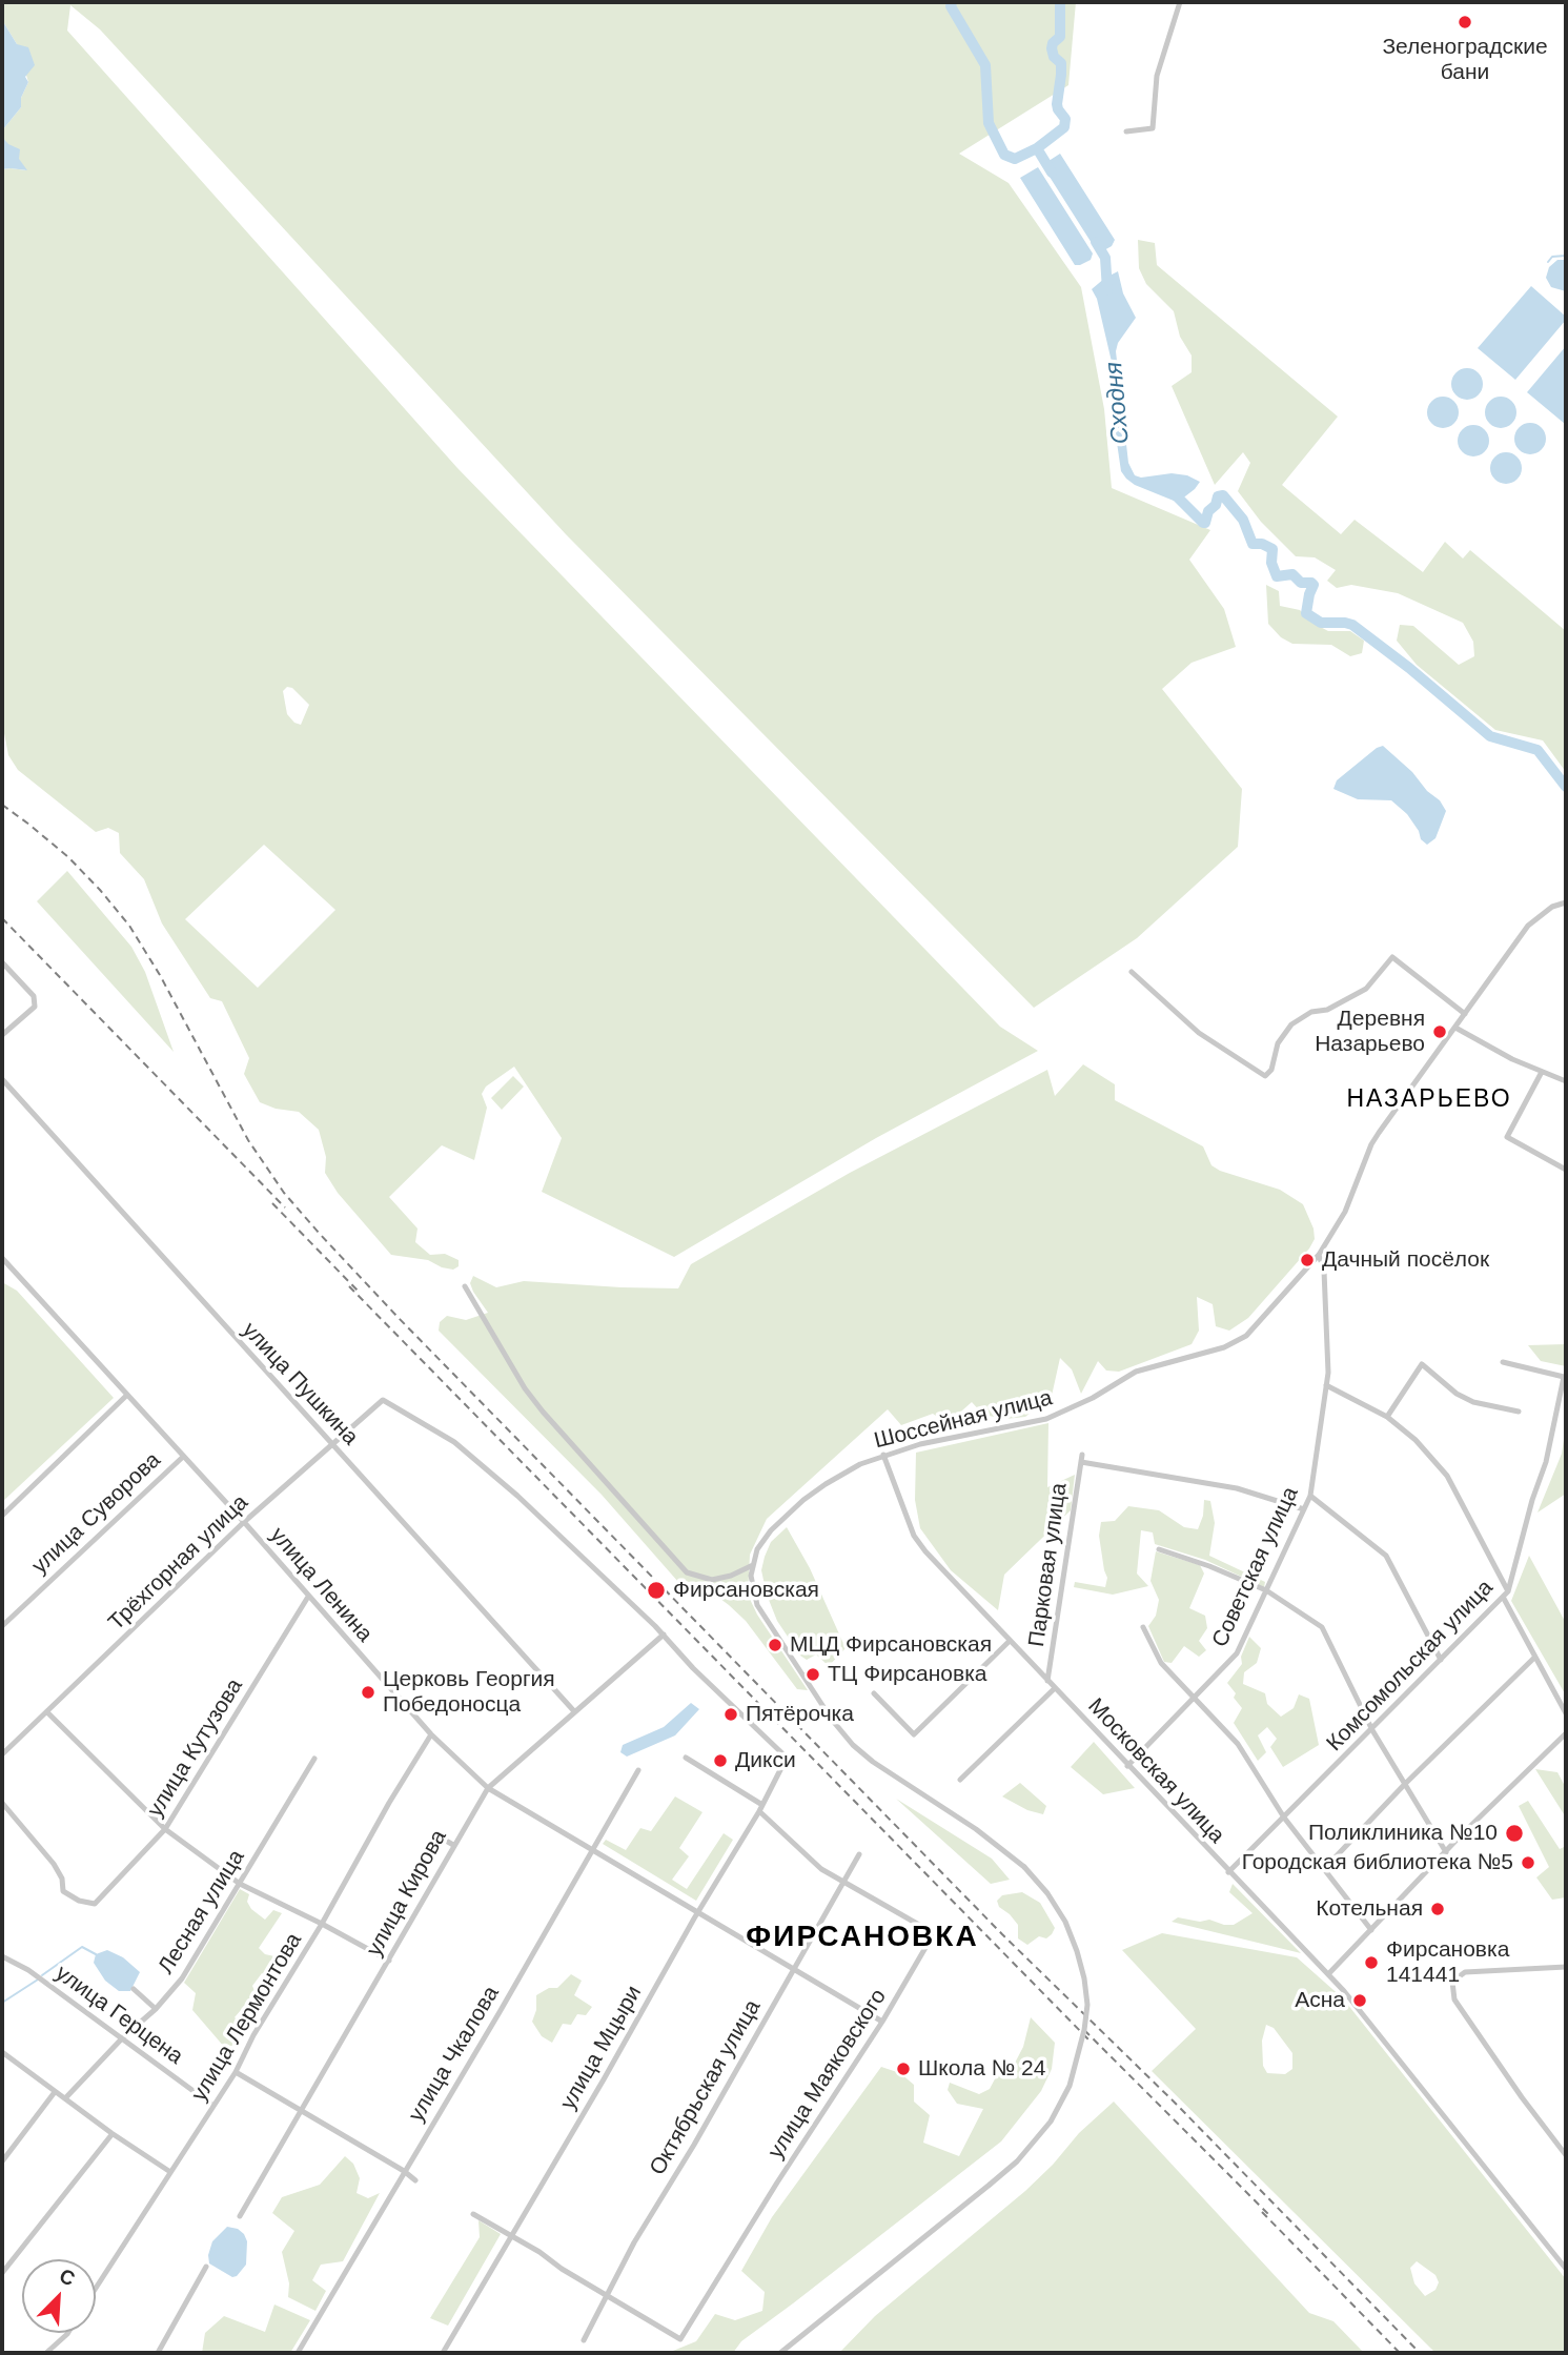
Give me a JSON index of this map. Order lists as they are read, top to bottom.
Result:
{
  "streets": {
    "street": [
      "улица Пушкина",
      "Шоссейная улица",
      "улица Суворова",
      "Трёхгорная улица",
      "Парковая улица",
      "Советская улица",
      "улица Ленина",
      "Комсомольская улица",
      "улица Кутузова",
      "Московская улица",
      "улица Кирова",
      "Лесная улица",
      "улица Герцена",
      "улица Лермонтова",
      "улица Мцыри",
      "улица Чкалова",
      "улица Маяковского",
      "Октябрьская улица"
    ]
  },
  "crossings": [
    ["улица Пушкина", "Трёхгорная улица"],
    ["улица Пушкина", "улица Кирова"],
    ["Шоссейная улица", "Советская улица"],
    ["Шоссейная улица", "Московская улица"],
    ["улица Суворова", "улица Ленина"],
    ["Трёхгорная улица", "улица Ленина"],
    ["Трёхгорная улица", "улица Кирова"],
    ["Трёхгорная улица", "улица Мцыри"],
    ["Парковая улица", "Московская улица"],
    ["Советская улица", "Московская улица"],
    ["улица Ленина", "улица Кутузова"],
    ["улица Ленина", "улица Кирова"],
    ["улица Ленина", "улица Лермонтова"],
    ["улица Ленина", "улица Мцыри"],
    ["улица Ленина", "улица Чкалова"],
    ["улица Ленина", "улица Маяковского"],
    ["улица Ленина", "Октябрьская улица"],
    ["Комсомольская улица", "Московская улица"],
    ["улица Кирова", "улица Мцыри"],
    ["Лесная улица", "улица Герцена"],
    ["улица Герцена", "улица Лермонтова"],
    ["улица Мцыри", "улица Маяковского"],
    ["улица Маяковского", "Октябрьская улица"]
  ],
  "districts": ["НАЗАРЬЕВО", "ФИРСАНОВКА"],
  "water": ["Сходня"],
  "places": [
    "Зеленоградские бани",
    "Деревня Назарьево",
    "Дачный посёлок",
    "Фирсановская",
    "МЦД Фирсановская",
    "ТЦ Фирсановка",
    "Церковь Георгия Победоносца",
    "Пятёрочка",
    "Дикси",
    "Поликлиника №10",
    "Городская библиотека №5",
    "Котельная",
    "Фирсановка 141441",
    "Асна",
    "Школа № 24"
  ],
  "north": "top right"
}
